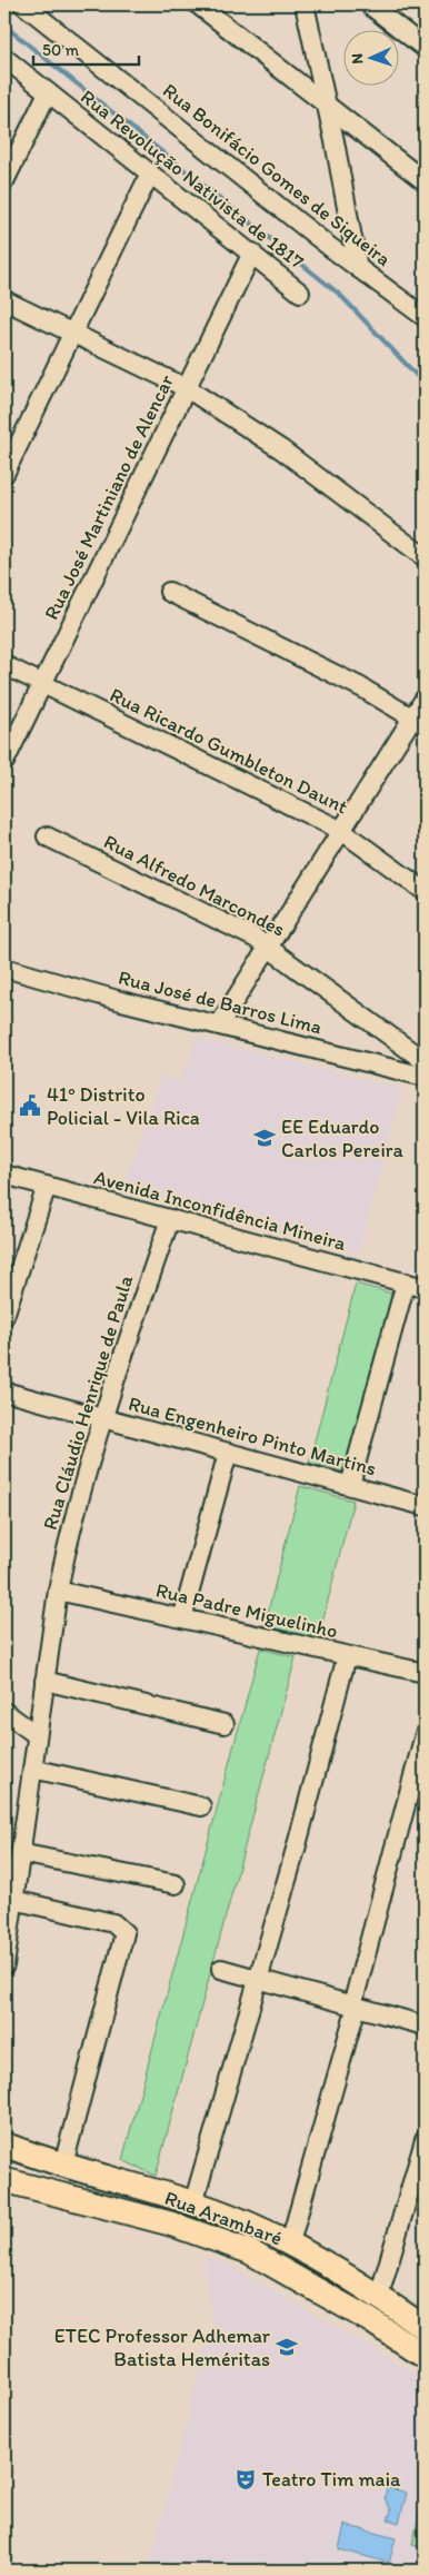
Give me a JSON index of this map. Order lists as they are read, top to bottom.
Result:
{
  "streets": {
    "main road": ["Rua Arambaré"],
    "street": [
      "Rua Bonifácio Gomes de Siqueira",
      "Rua Revolução Nativista de 1817",
      "Rua José Martiniano de Alencar",
      "Rua Ricardo Gumbleton Daunt",
      "Rua Alfredo Marcondes",
      "Rua José de Barros Lima",
      "Avenida Inconfidência Mineira",
      "Rua Cláudio Henrique de Paula",
      "Rua Engenheiro Pinto Martins",
      "Rua Padre Miguelinho"
    ]
  },
  "crossings": [
    ["Rua Revolução Nativista de 1817", "Rua José Martiniano de Alencar"],
    ["Rua José Martiniano de Alencar", "Rua Ricardo Gumbleton Daunt"],
    ["Avenida Inconfidência Mineira", "Rua Cláudio Henrique de Paula"],
    ["Rua Cláudio Henrique de Paula", "Rua Engenheiro Pinto Martins"],
    ["Rua Cláudio Henrique de Paula", "Rua Padre Miguelinho"]
  ],
  "places": {
    "public building": ["41º Distrito Policial - Vila Rica"],
    "school or university": ["EE Eduardo Carlos Pereira", "ETEC Professor Adhemar Batista Heméritas"],
    "theatre": ["Teatro Tim maia"]
  },
  "scale_bar": "50 m",
  "north": "left"
}
